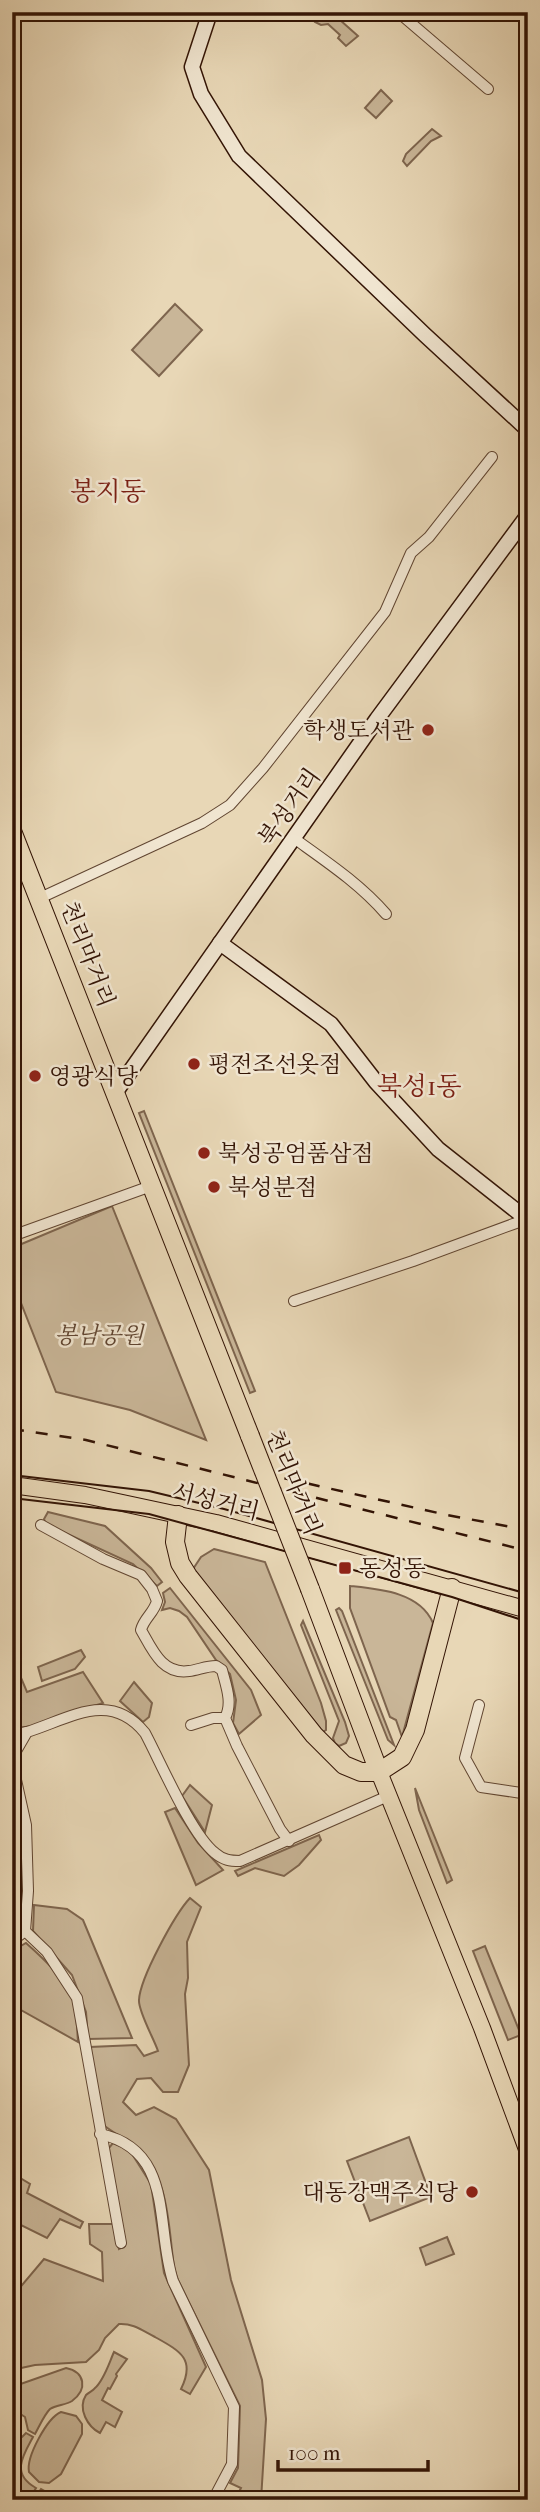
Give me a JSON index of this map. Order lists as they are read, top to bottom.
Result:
{
  "streets": {
    "highway": ["천리마거리"],
    "main road": ["서성거리"],
    "street": ["북성거리"]
  },
  "crossings": [
    ["북성거리", "천리마거리"]
  ],
  "districts": ["봉지동", "북성1동"],
  "parks": ["봉남공원"],
  "places": {
    "other": [
      "학생도서관",
      "평전조선옷점",
      "영광식당",
      "북성공엄품삼점",
      "북성분점",
      "대동강맥주식당"
    ],
    "transit": ["동성동"]
  },
  "scale_bar": "100 m"
}
